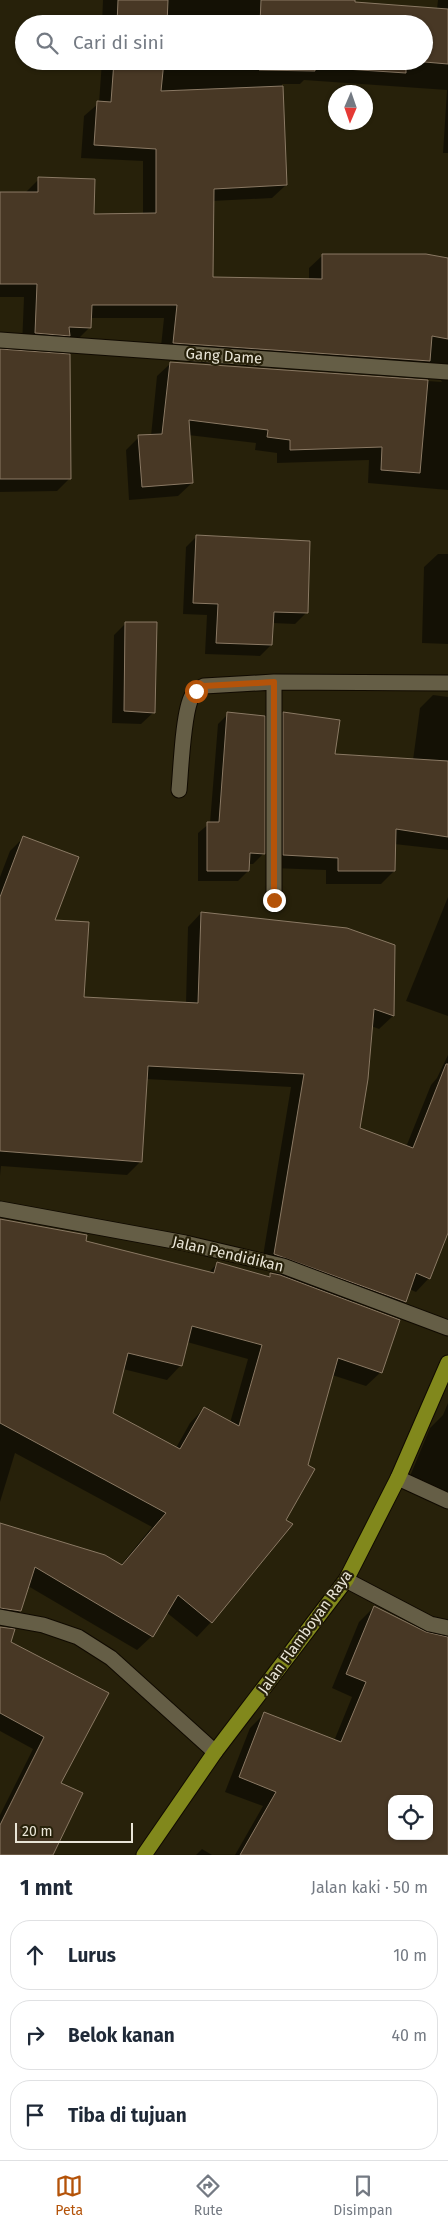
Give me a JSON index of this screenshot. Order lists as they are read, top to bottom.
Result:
{
  "streets": {
    "main road": ["Jalan Flamboyan Raya"],
    "street": ["Gang Dame", "Jalan Pendidikan"]
  },
  "scale_bar": "20 m",
  "north": "bottom",
  "page": {
    "search": "Cari di sini",
    "scale": "20 m",
    "heading": ["1 mnt", "Jalan kaki · 50 m"],
    "list": [
      ["Lurus", "10 m"],
      ["Belok kanan", "40 m"],
      "Tiba di tujuan"
    ],
    "nav": ["Peta", "Rute", "Disimpan"]
  }
}
